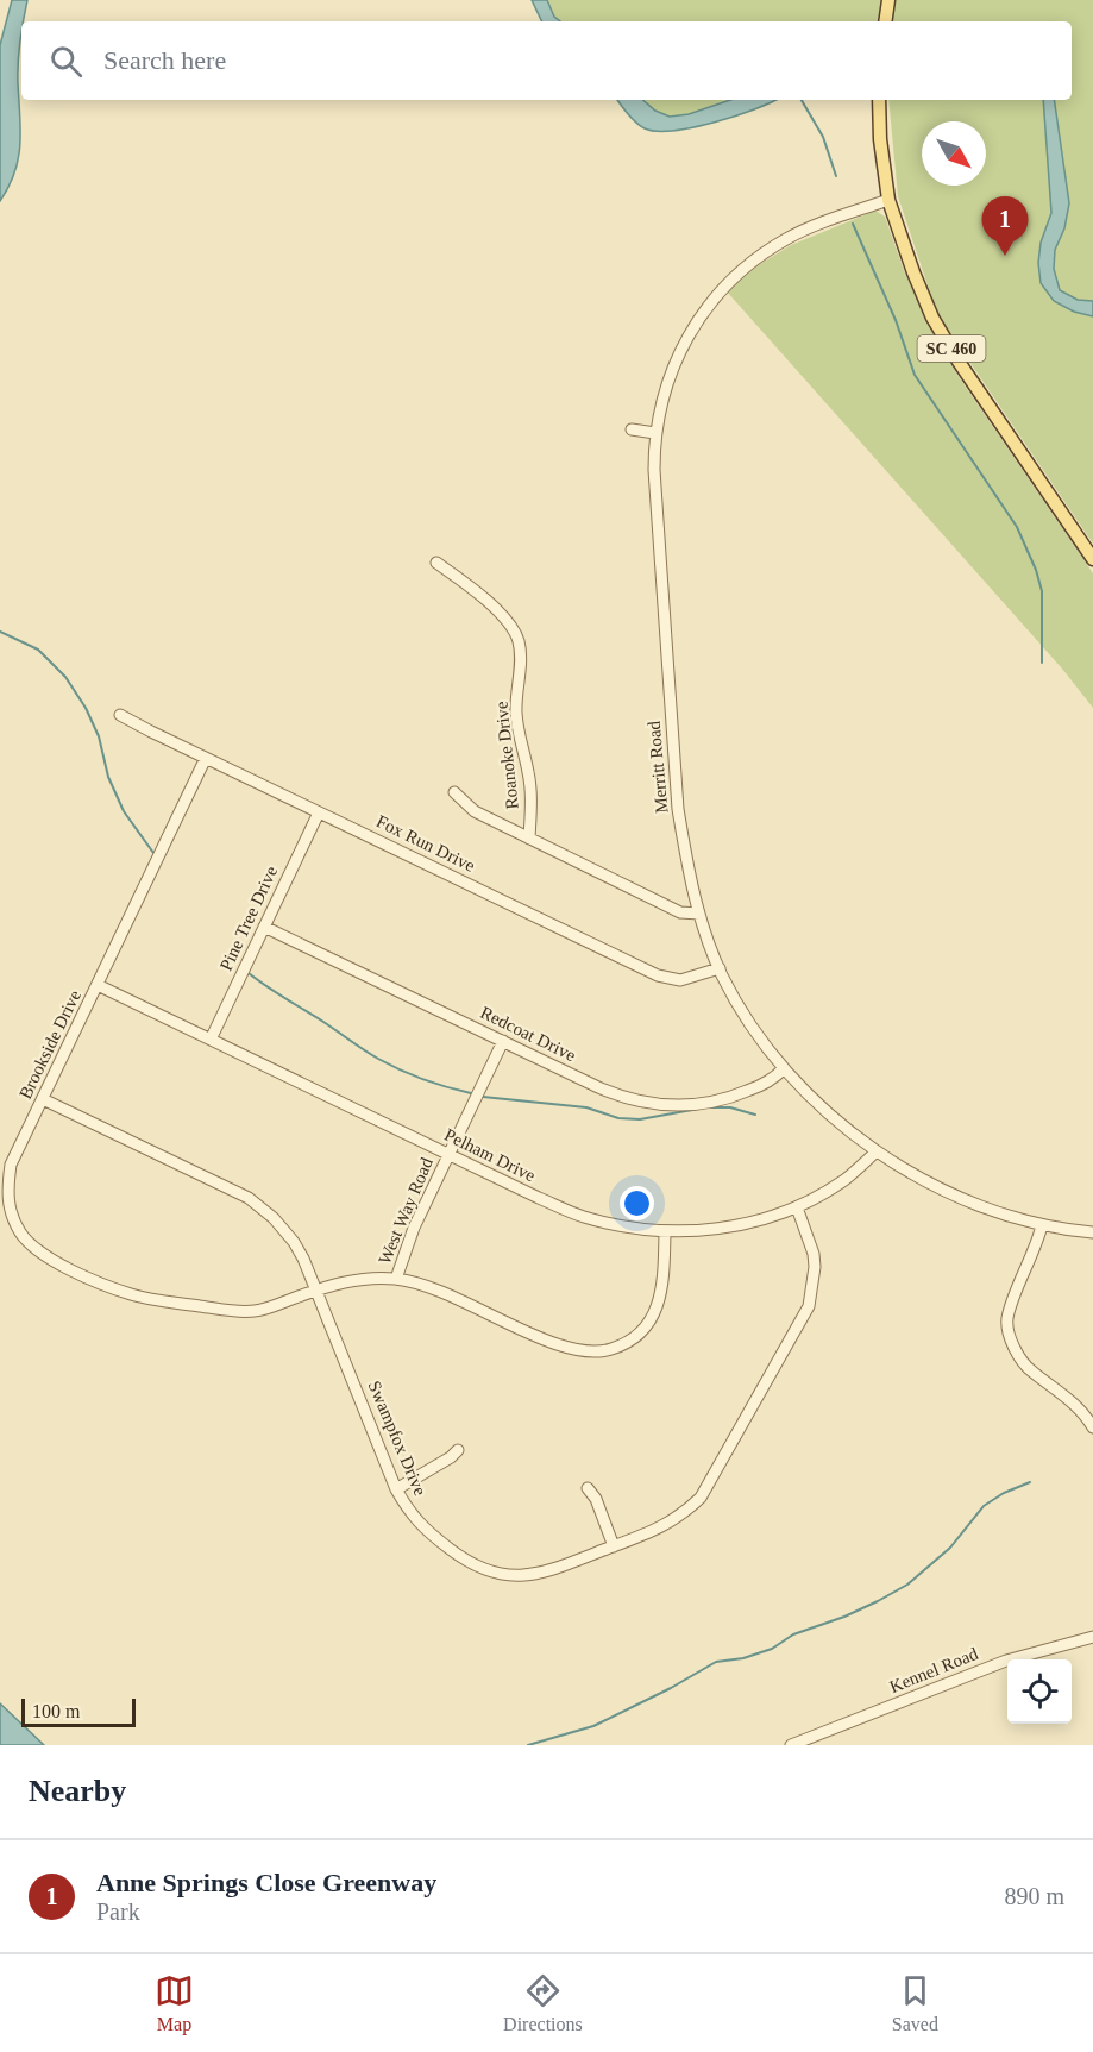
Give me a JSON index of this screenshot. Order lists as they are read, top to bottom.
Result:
{
  "streets": {
    "main road": ["SC 460"],
    "street": [
      "Roanoke Drive",
      "Merritt Road",
      "Fox Run Drive",
      "Pine Tree Drive",
      "Redcoat Drive",
      "Brookside Drive",
      "Pelham Drive",
      "West Way Road",
      "Swampfox Drive",
      "Kennel Road"
    ]
  },
  "crossings": [
    ["SC 460", "Merritt Road"],
    ["Merritt Road", "Fox Run Drive"],
    ["Merritt Road", "Redcoat Drive"],
    ["Merritt Road", "Pelham Drive"],
    ["Fox Run Drive", "Pine Tree Drive"],
    ["Fox Run Drive", "Brookside Drive"],
    ["Pine Tree Drive", "Redcoat Drive"],
    ["Pine Tree Drive", "Pelham Drive"],
    ["Redcoat Drive", "West Way Road"],
    ["Brookside Drive", "Pelham Drive"],
    ["Brookside Drive", "West Way Road"],
    ["Brookside Drive", "Swampfox Drive"],
    ["Pelham Drive", "West Way Road"],
    ["Pelham Drive", "Swampfox Drive"]
  ],
  "scale_bar": "100 m",
  "north": "bottom right",
  "page": {
    "search": "Search here",
    "pins": "1",
    "scale": "100 m",
    "heading": "Nearby",
    "list": [
      {
        "mark": "1",
        "name": "Anne Springs Close Greenway",
        "note": "Park",
        "value": "890 m"
      }
    ],
    "nav": ["Map", "Directions", "Saved"]
  }
}
